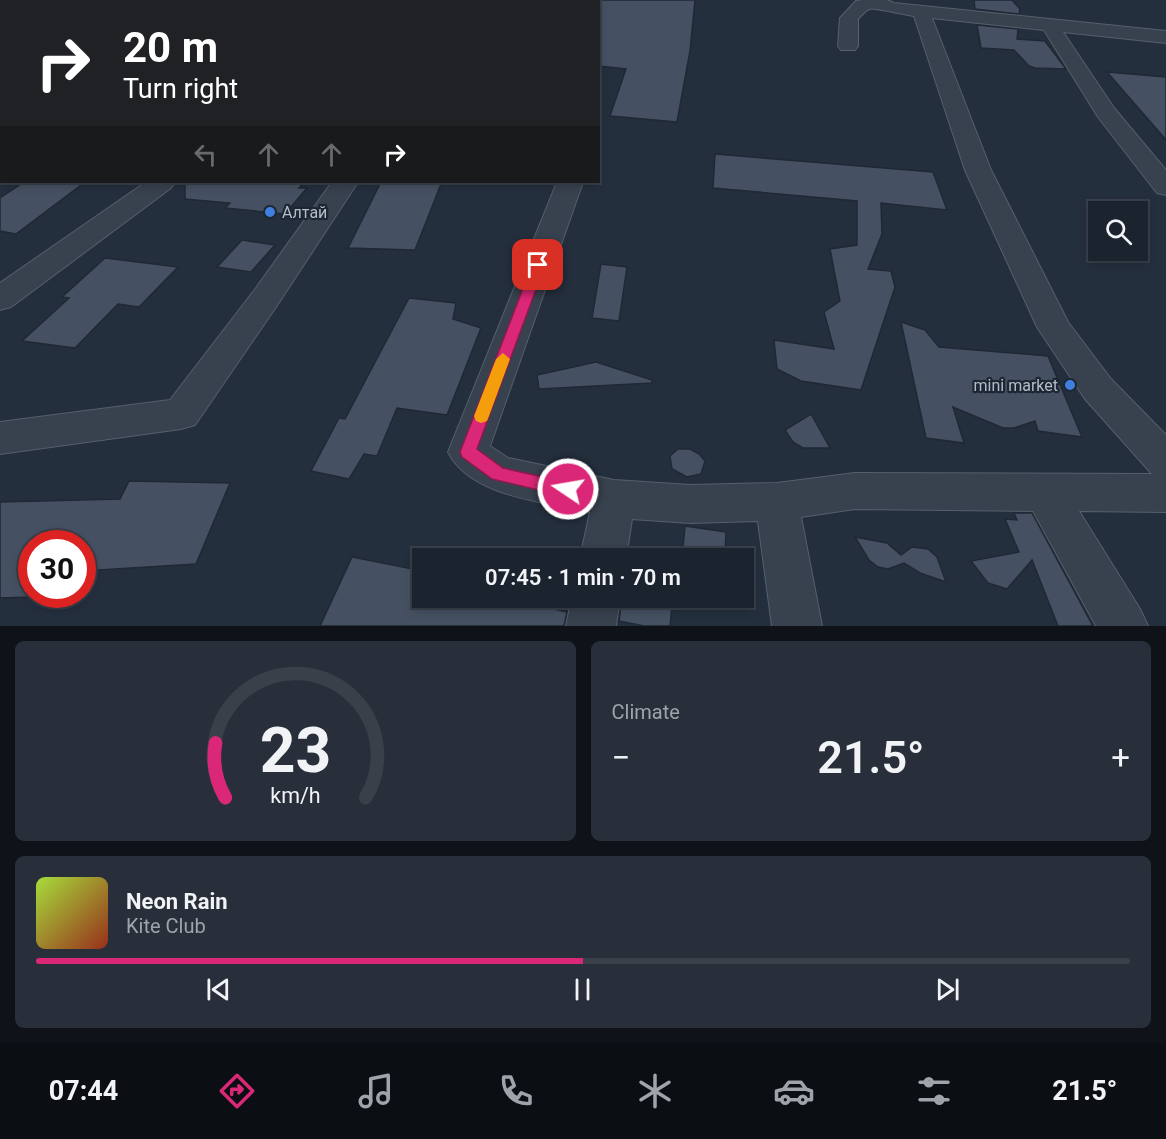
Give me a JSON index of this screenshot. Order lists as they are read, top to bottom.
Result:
{
  "places": ["Алтай", "mini market"],
  "page": {
    "turn": ["20 m", "Turn right"],
    "limit": "30",
    "trip": "07:45 · 1 min · 70 m",
    "tile": "Climate",
    "heat": ["−", "21.5°", "+"],
    "song": ["Neon Rain", "Kite Club"],
    "tabs": ["07:44", "21.5°"],
    "gauge": ["23", "km/h"]
  }
}
